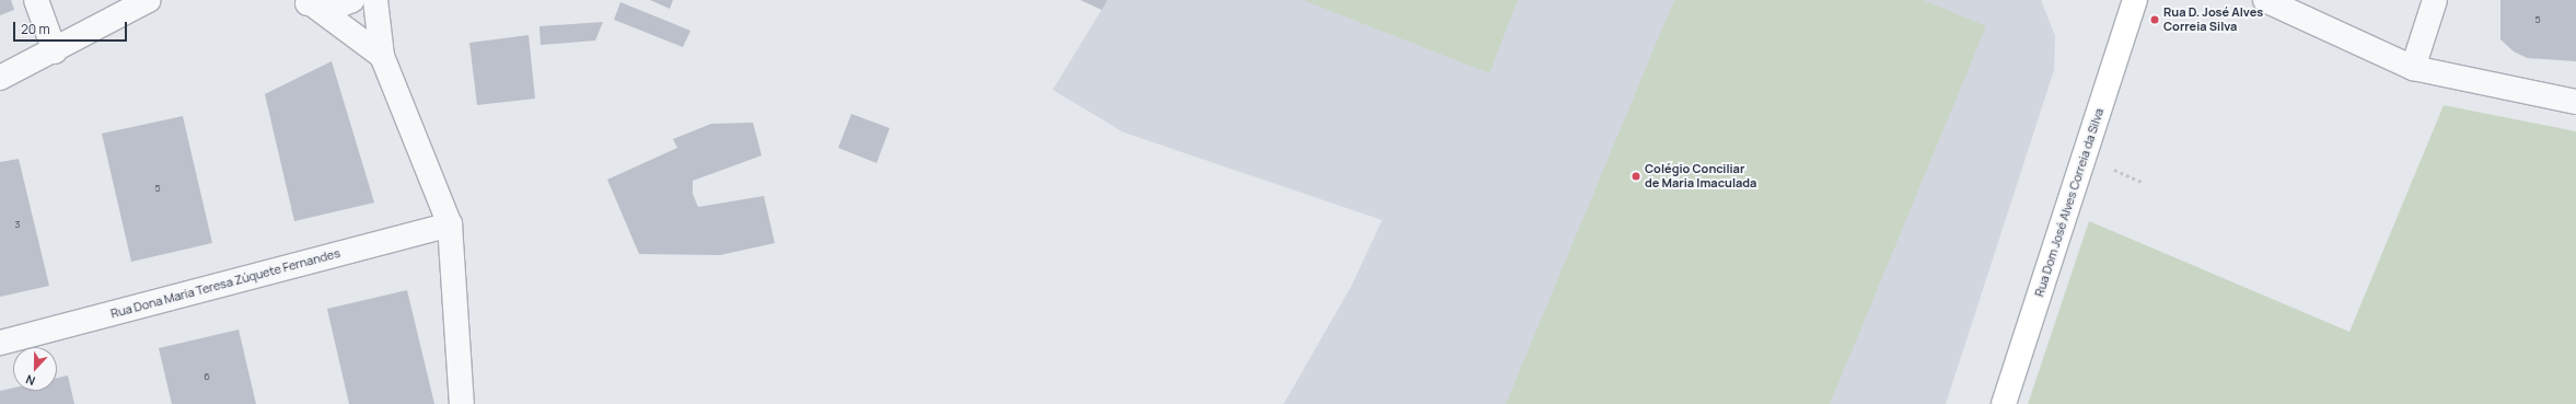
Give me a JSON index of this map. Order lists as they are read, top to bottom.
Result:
{
  "streets": {
    "main road": ["Rua Dom José Alves Correia da Silva"],
    "street": ["Rua Dona Maria Teresa Zúquete Fernandes"]
  },
  "places": ["Rua D. José Alves Correia Silva", "Colégio Conciliar de Maria Imaculada"],
  "house_numbers": [
    "5",
    "5",
    "3",
    "6"
  ],
  "scale_bar": "20 m",
  "north": "bottom"
}
